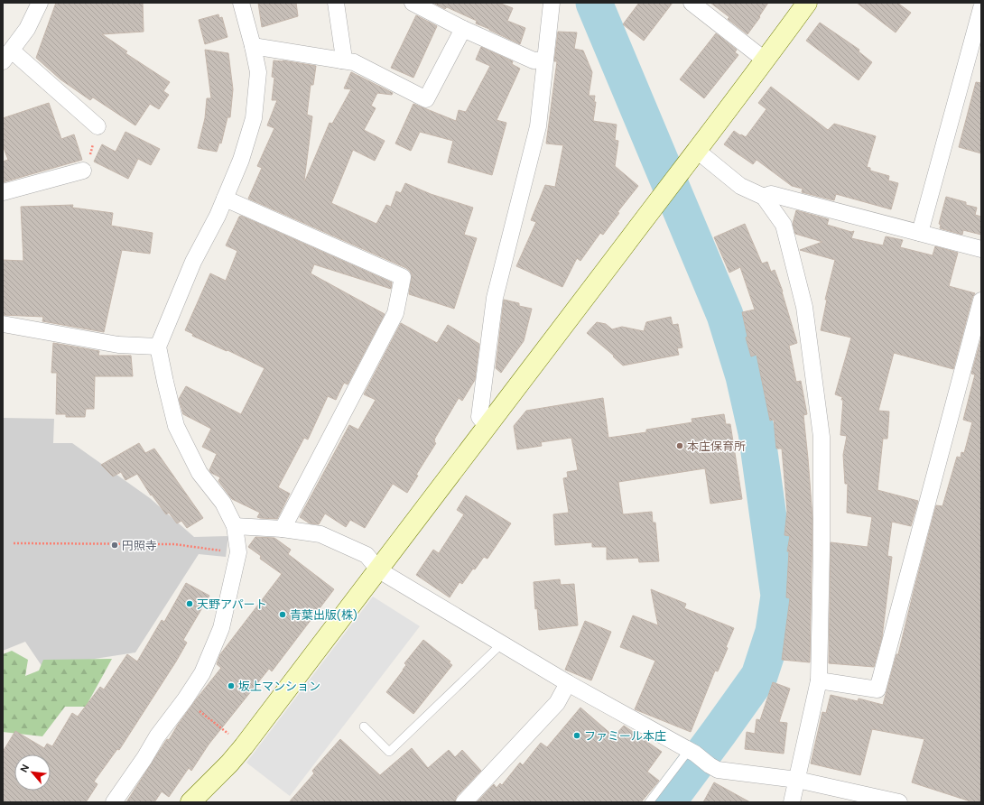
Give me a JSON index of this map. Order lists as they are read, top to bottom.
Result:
{
  "places": [
    "本庄保育所",
    "円照寺",
    "天野アパート",
    "青葉出版(株)",
    "坂上マンション",
    "ファミール本庄"
  ],
  "north": "top left"
}
